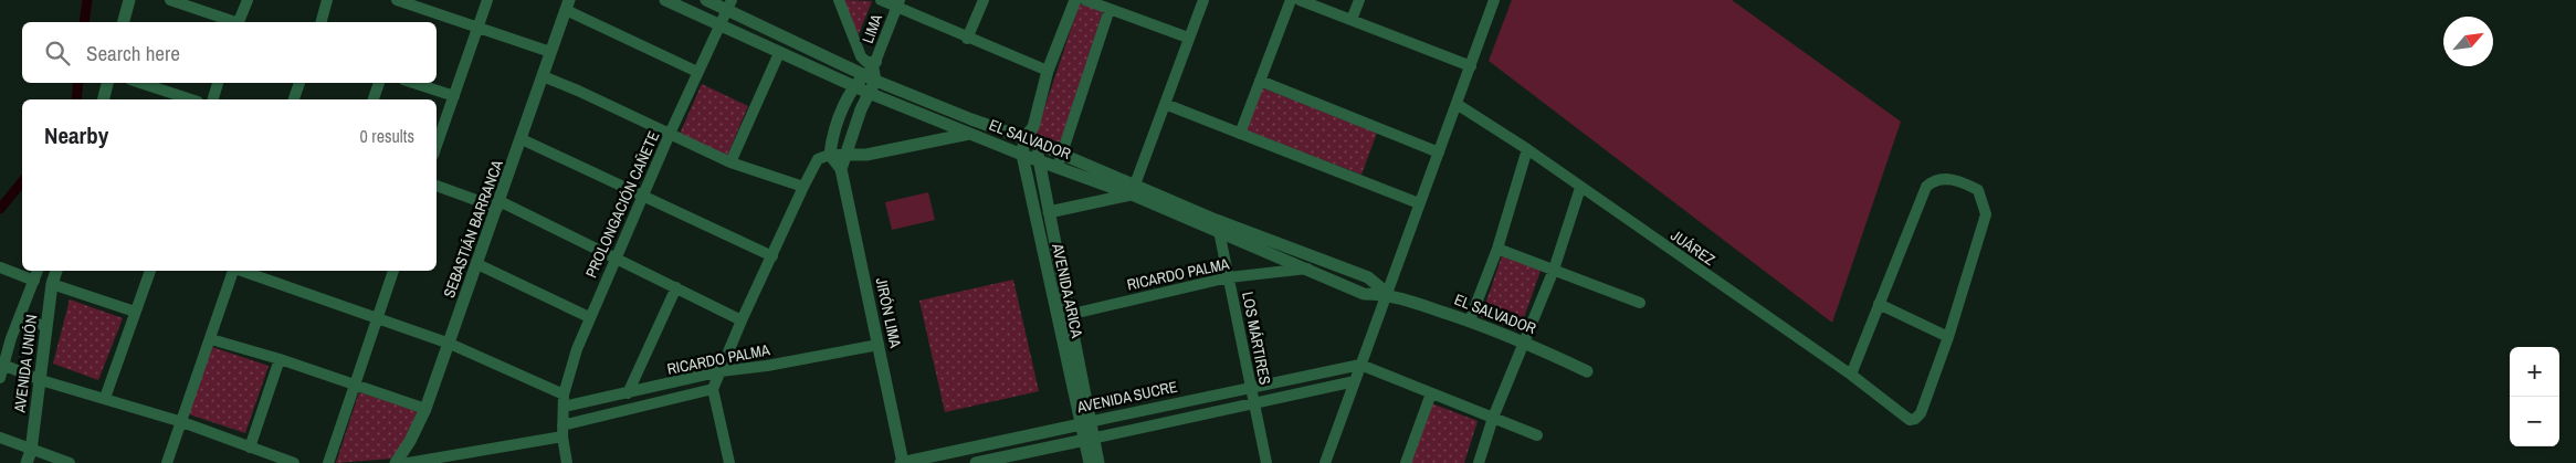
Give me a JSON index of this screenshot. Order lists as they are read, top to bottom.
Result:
{
  "streets": {
    "street": [
      "LIMA",
      "EL SALVADOR",
      "PROLONGACIÓN CAÑETE",
      "SEBASTIÁN BARRANCA",
      "JUÁREZ",
      "RICARDO PALMA",
      "AVENIDA ARICA",
      "JIRÓN LIMA",
      "LOS MÁRTIRES",
      "AVENIDA UNIÓN",
      "AVENIDA SUCRE"
    ]
  },
  "crossings": [
    ["LIMA", "EL SALVADOR"],
    ["EL SALVADOR", "PROLONGACIÓN CAÑETE"],
    ["EL SALVADOR", "RICARDO PALMA"],
    ["EL SALVADOR", "AVENIDA ARICA"],
    ["EL SALVADOR", "LOS MÁRTIRES"],
    ["PROLONGACIÓN CAÑETE", "RICARDO PALMA"],
    ["RICARDO PALMA", "AVENIDA ARICA"],
    ["RICARDO PALMA", "JIRÓN LIMA"],
    ["RICARDO PALMA", "LOS MÁRTIRES"],
    ["AVENIDA ARICA", "AVENIDA SUCRE"],
    ["JIRÓN LIMA", "AVENIDA SUCRE"],
    ["LOS MÁRTIRES", "AVENIDA SUCRE"]
  ],
  "north": "top right",
  "page": {
    "search": "Search here",
    "heading": ["Nearby", "0 results"],
    "map_buttons": ["+", "−"]
  }
}
